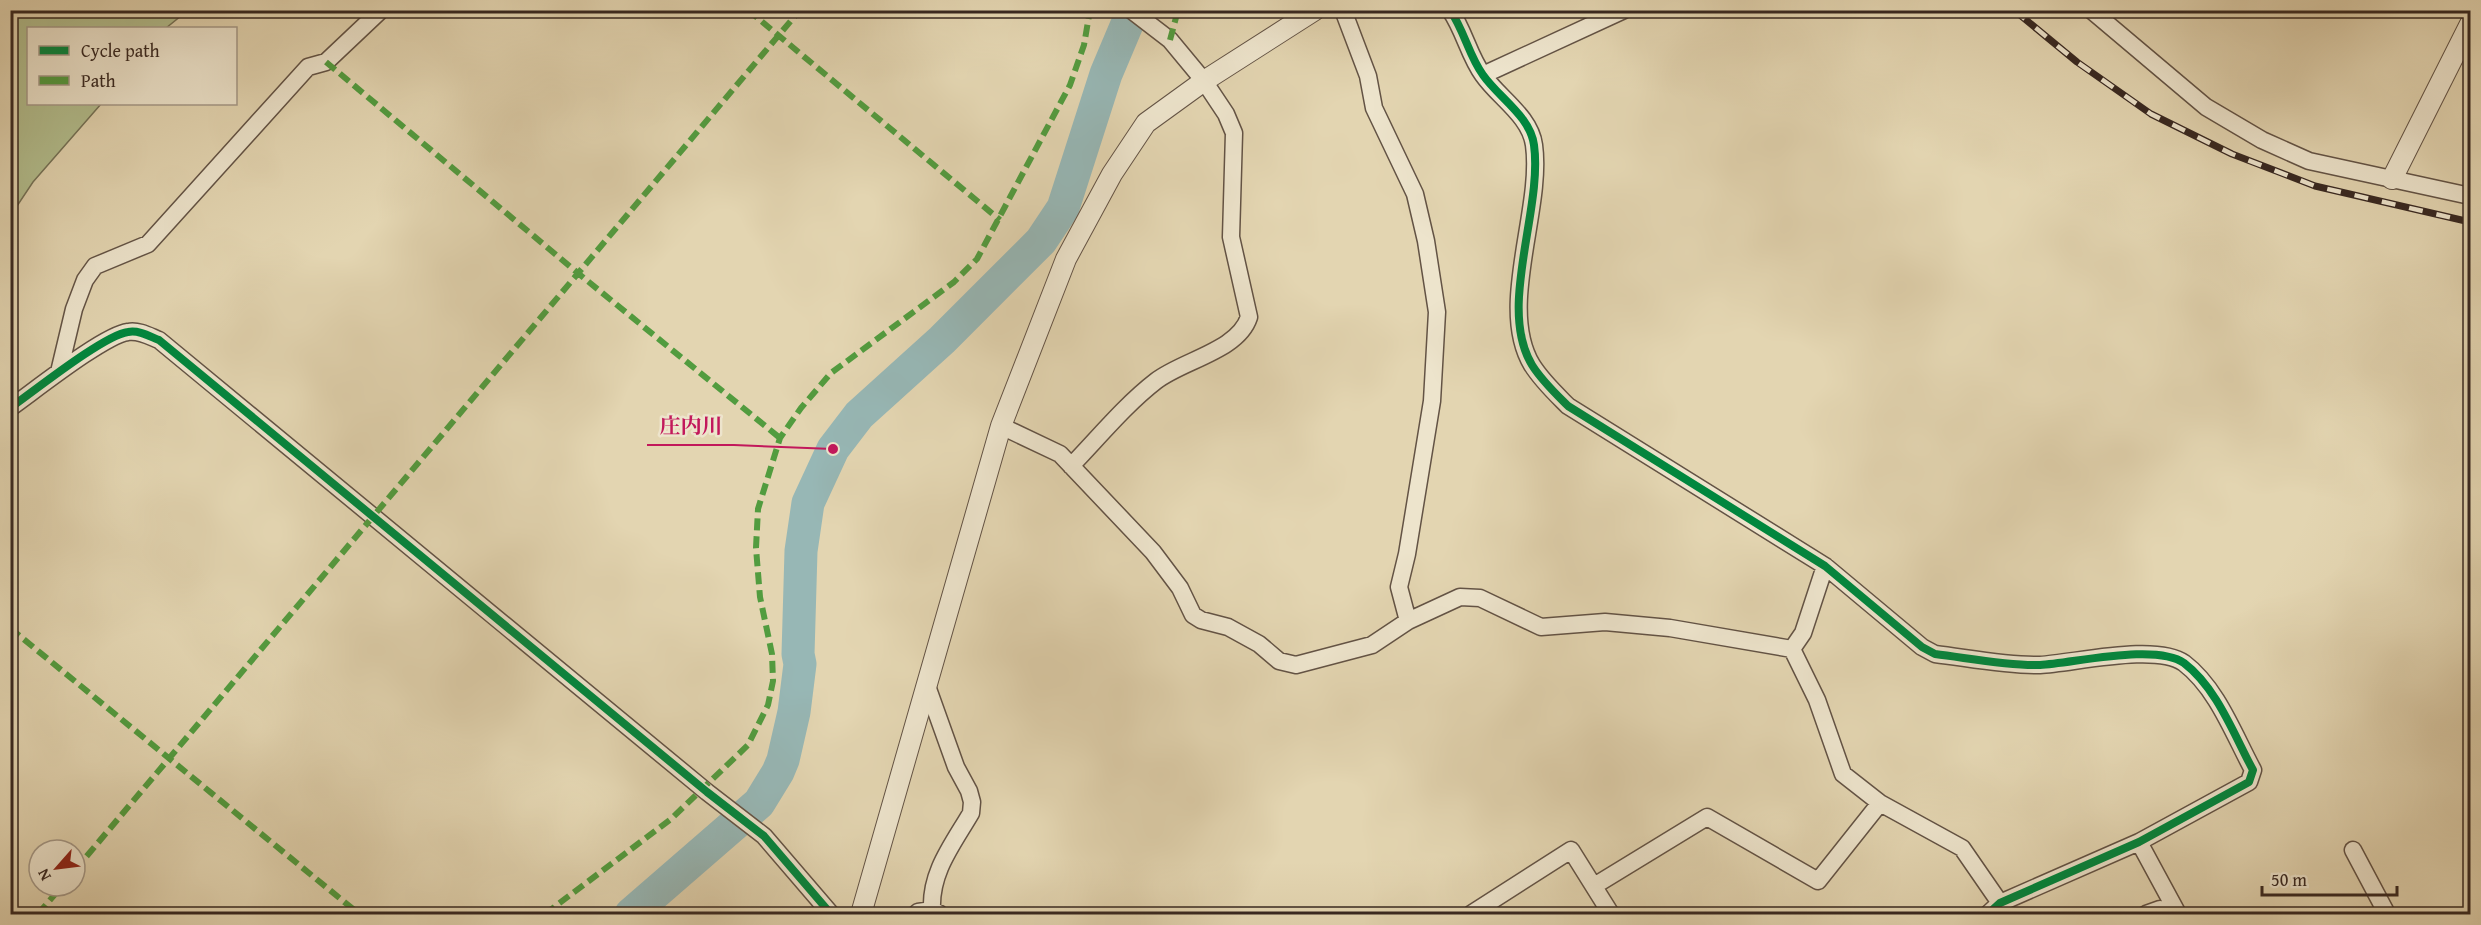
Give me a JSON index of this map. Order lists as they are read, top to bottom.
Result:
{
  "places": ["庄内川"],
  "legend": ["Cycle path", "Path"],
  "scale_bar": "50 m",
  "north": "bottom left"
}
